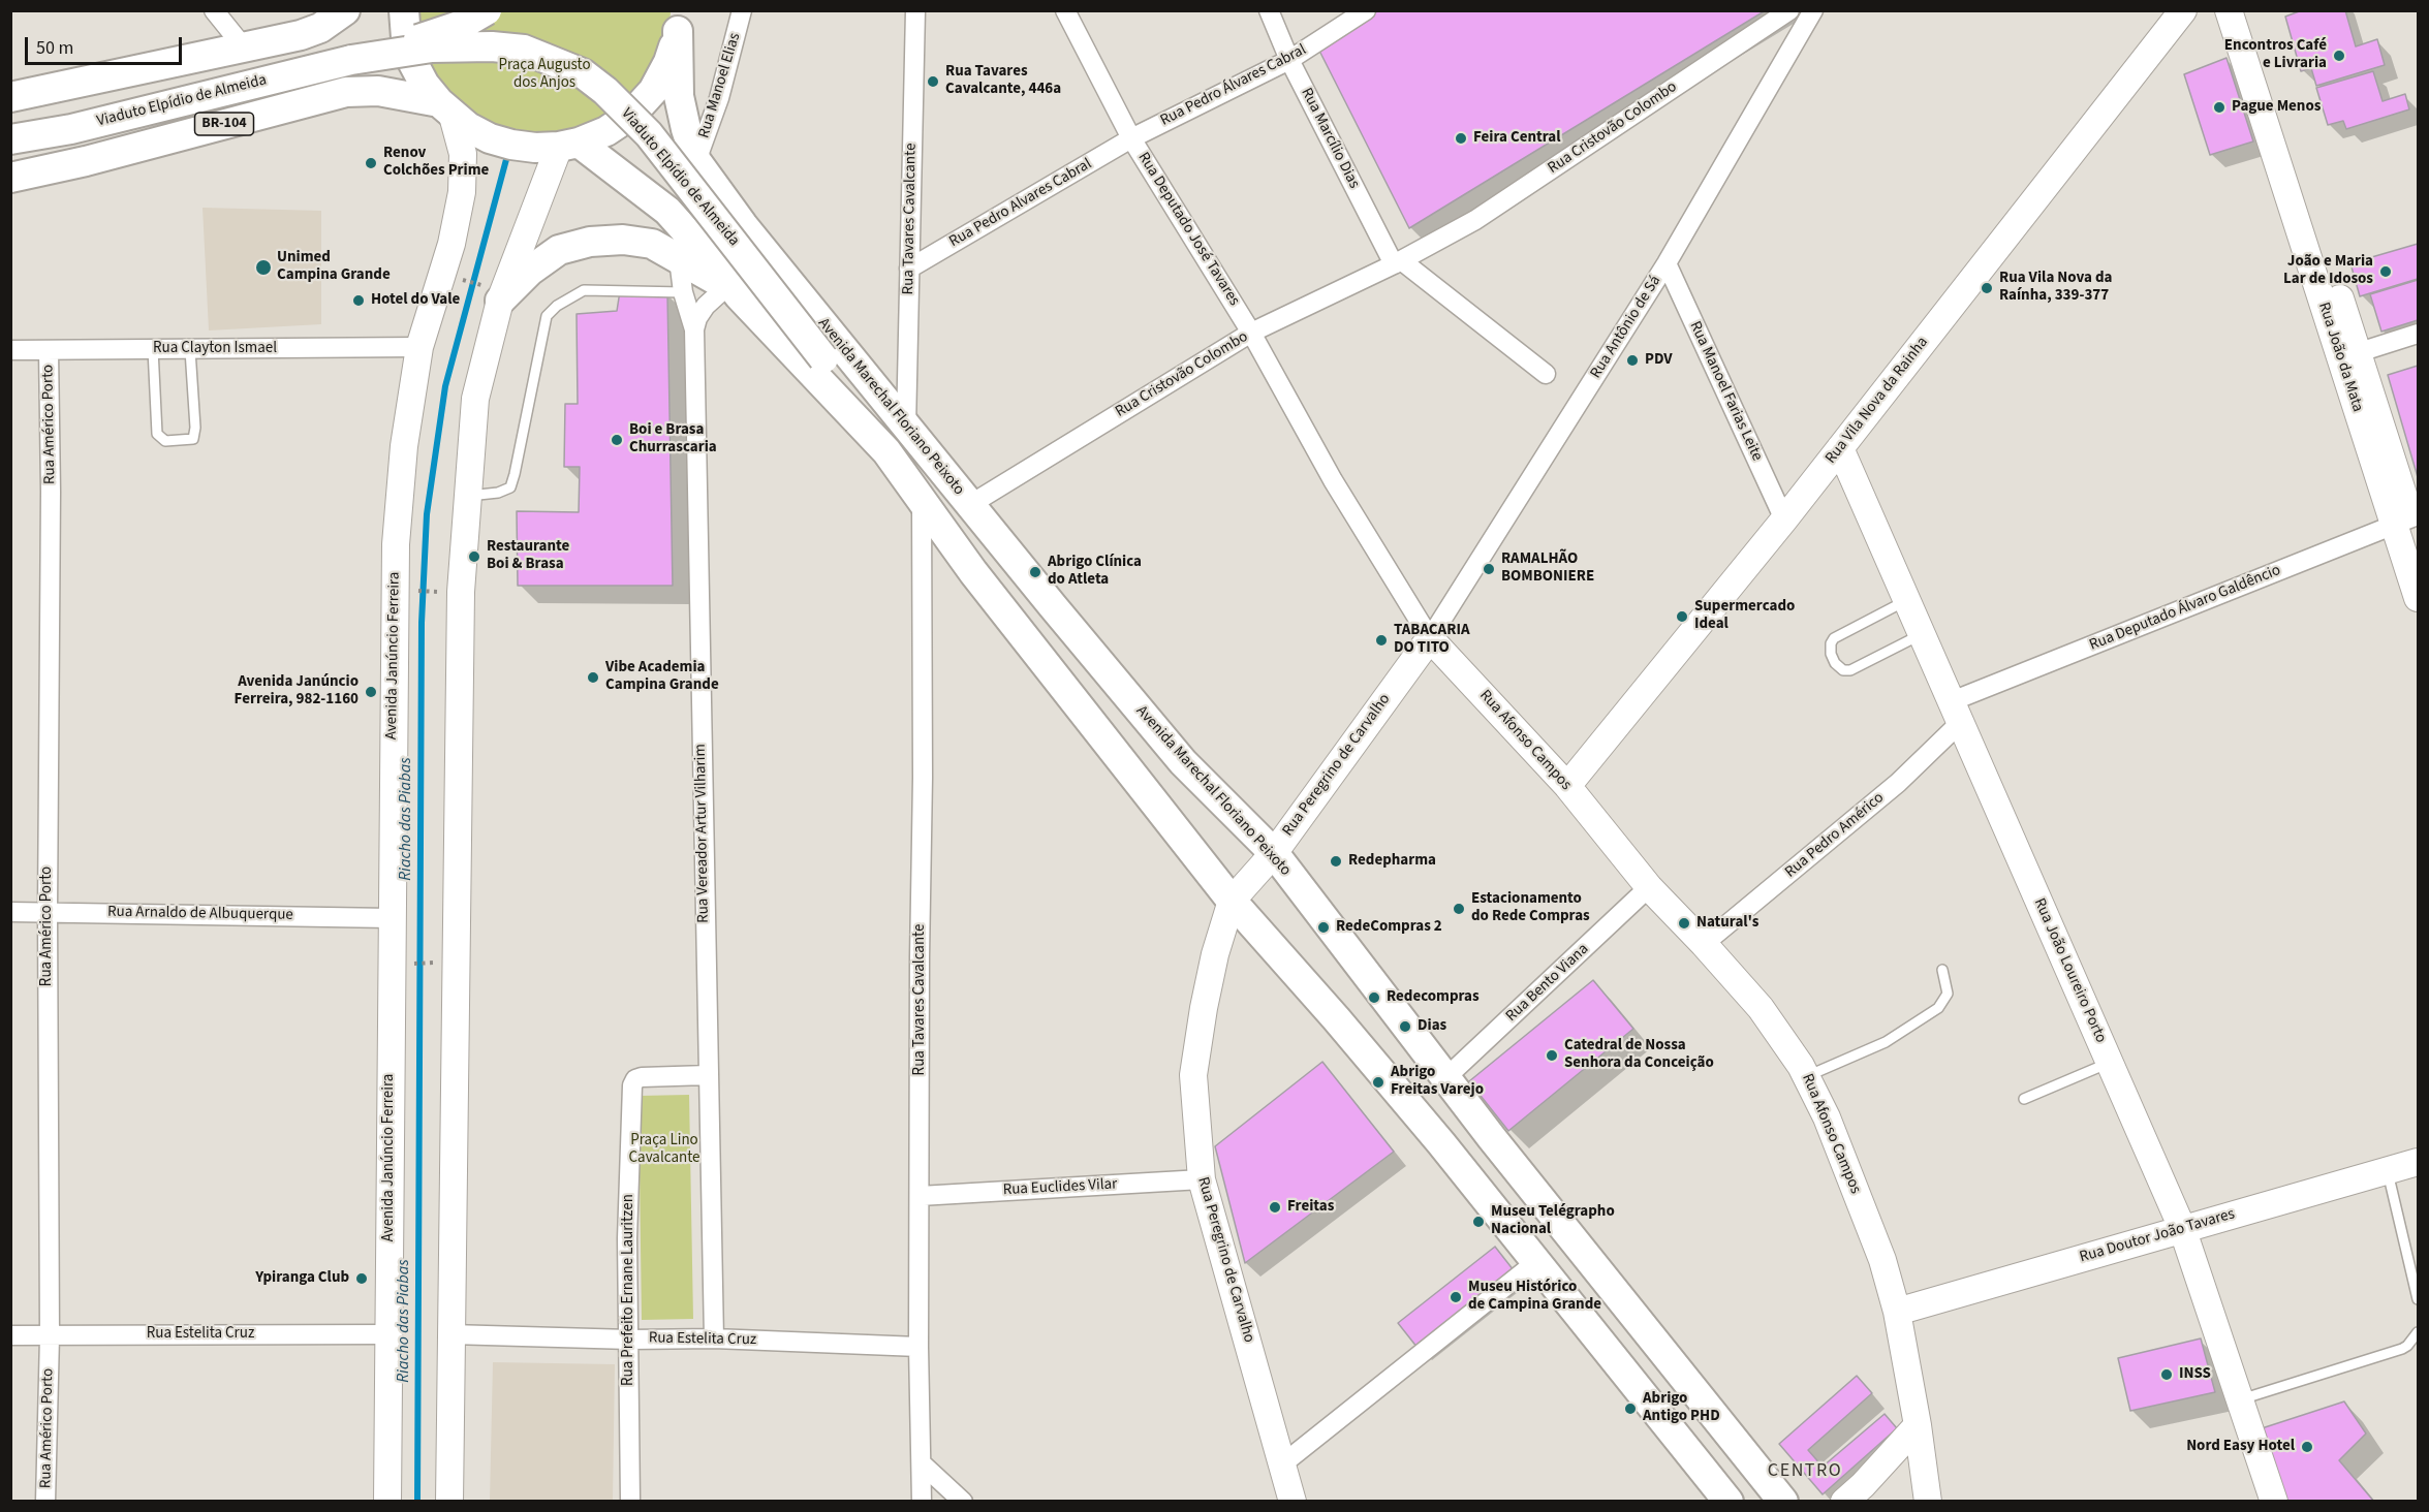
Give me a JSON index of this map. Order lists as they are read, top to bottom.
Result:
{
  "streets": {
    "main road": [
      "Viaduto Elpídio de Almeida",
      "BR-104",
      "Rua João da Mata",
      "Rua Vila Nova da Rainha",
      "Avenida Marechal Floriano Peixoto",
      "Avenida Janúncio Ferreira",
      "Rua Afonso Campos",
      "Rua Peregrino de Carvalho",
      "Rua João Loureiro Porto",
      "Rua Doutor João Tavares"
    ],
    "street": [
      "Rua Manoel Elias",
      "Rua Pedro Álvares Cabral",
      "Rua Cristovão Colombo",
      "Rua Marcílio Dias",
      "Rua Pedro Alvares Cabral",
      "Rua Tavares Cavalcante",
      "Rua Deputado José Tavares",
      "Rua Antônio de Sá",
      "Rua Clayton Ismael",
      "Rua Manoel Farias Leite",
      "Rua Américo Porto",
      "Rua Deputado Álvaro Galdêncio",
      "Rua Vereador Artur Vilharim",
      "Rua Pedro Américo",
      "Rua Arnaldo de Albuquerque",
      "Rua Bento Viana",
      "Rua Euclides Vilar",
      "Rua Prefeito Ernane Lauritzen",
      "Rua Estelita Cruz"
    ]
  },
  "crossings": [
    ["Rua Manoel Elias", "Avenida Marechal Floriano Peixoto"],
    ["Rua Pedro Álvares Cabral", "Rua Marcílio Dias"],
    ["Rua Pedro Álvares Cabral", "Rua Pedro Alvares Cabral"],
    ["Rua Pedro Álvares Cabral", "Rua Deputado José Tavares"],
    ["Viaduto Elpídio de Almeida", "Avenida Marechal Floriano Peixoto"],
    ["BR-104", "Avenida Marechal Floriano Peixoto"],
    ["BR-104", "Avenida Janúncio Ferreira"],
    ["Rua Cristovão Colombo", "Rua Marcílio Dias"],
    ["Rua Cristovão Colombo", "Rua Deputado José Tavares"],
    ["Rua Cristovão Colombo", "Avenida Marechal Floriano Peixoto"],
    ["Rua Pedro Alvares Cabral", "Rua Tavares Cavalcante"],
    ["Rua Pedro Alvares Cabral", "Rua Deputado José Tavares"],
    ["Rua Tavares Cavalcante", "Avenida Marechal Floriano Peixoto"],
    ["Rua Tavares Cavalcante", "Rua Euclides Vilar"],
    ["Rua Tavares Cavalcante", "Rua Estelita Cruz"],
    ["Rua Deputado José Tavares", "Rua Antônio de Sá"],
    ["Rua Deputado José Tavares", "Rua Afonso Campos"],
    ["Rua Deputado José Tavares", "Rua Peregrino de Carvalho"],
    ["Rua Antônio de Sá", "Rua Manoel Farias Leite"],
    ["Rua Antônio de Sá", "Rua Afonso Campos"],
    ["Rua Antônio de Sá", "Rua Peregrino de Carvalho"],
    ["Rua Clayton Ismael", "Rua Américo Porto"],
    ["Rua Clayton Ismael", "Avenida Janúncio Ferreira"],
    ["Rua João da Mata", "Rua Deputado Álvaro Galdêncio"],
    ["Rua Manoel Farias Leite", "Rua Vila Nova da Rainha"],
    ["Rua Vila Nova da Rainha", "Rua Afonso Campos"],
    ["Rua Vila Nova da Rainha", "Rua João Loureiro Porto"],
    ["Avenida Marechal Floriano Peixoto", "Rua Peregrino de Carvalho"],
    ["Avenida Marechal Floriano Peixoto", "Rua Vereador Artur Vilharim"],
    ["Avenida Marechal Floriano Peixoto", "Rua Bento Viana"],
    ["Rua Américo Porto", "Rua Arnaldo de Albuquerque"],
    ["Rua Américo Porto", "Rua Estelita Cruz"],
    ["Rua Deputado Álvaro Galdêncio", "Rua Pedro Américo"],
    ["Rua Deputado Álvaro Galdêncio", "Rua João Loureiro Porto"],
    ["Avenida Janúncio Ferreira", "Rua Arnaldo de Albuquerque"],
    ["Avenida Janúncio Ferreira", "Rua Estelita Cruz"],
    ["Rua Afonso Campos", "Rua Peregrino de Carvalho"],
    ["Rua Afonso Campos", "Rua Pedro Américo"],
    ["Rua Afonso Campos", "Rua Bento Viana"],
    ["Rua Afonso Campos", "Rua Doutor João Tavares"],
    ["Rua Peregrino de Carvalho", "Rua Euclides Vilar"],
    ["Rua Vereador Artur Vilharim", "Rua Prefeito Ernane Lauritzen"],
    ["Rua Vereador Artur Vilharim", "Rua Estelita Cruz"],
    ["Rua Pedro Américo", "Rua João Loureiro Porto"],
    ["Rua João Loureiro Porto", "Rua Doutor João Tavares"],
    ["Rua Prefeito Ernane Lauritzen", "Rua Estelita Cruz"]
  ],
  "districts": ["CENTRO"],
  "water": ["Riacho das Piabas"],
  "parks": ["Praça Augusto dos Anjos", "Praça Lino Cavalcante"],
  "places": [
    "Encontros Café e Livraria",
    "Rua Tavares Cavalcante, 446a",
    "Pague Menos",
    "Feira Central",
    "Renov Colchões Prime",
    "Unimed Campina Grande",
    "João e Maria Lar de Idosos",
    "Rua Vila Nova da Raínha, 339-377",
    "Hotel do Vale",
    "PDV",
    "Boi e Brasa Churrascaria",
    "Restaurante Boi & Brasa",
    "RAMALHÃO BOMBONIERE",
    "Abrigo Clínica do Atleta",
    "Supermercado Ideal",
    "TABACARIA DO TITO",
    "Vibe Academia Campina Grande",
    "Avenida Janúncio Ferreira, 982-1160",
    "Redepharma",
    "Estacionamento do Rede Compras",
    "Natural's",
    "RedeCompras 2",
    "Redecompras",
    "Dias",
    "Catedral de Nossa Senhora da Conceição",
    "Abrigo Freitas Varejo",
    "Freitas",
    "Museu Telégrapho Nacional",
    "Ypiranga Club",
    "Museu Histórico de Campina Grande",
    "INSS",
    "Abrigo Antigo PHD",
    "Nord Easy Hotel"
  ],
  "scale_bar": "50 m"
}
